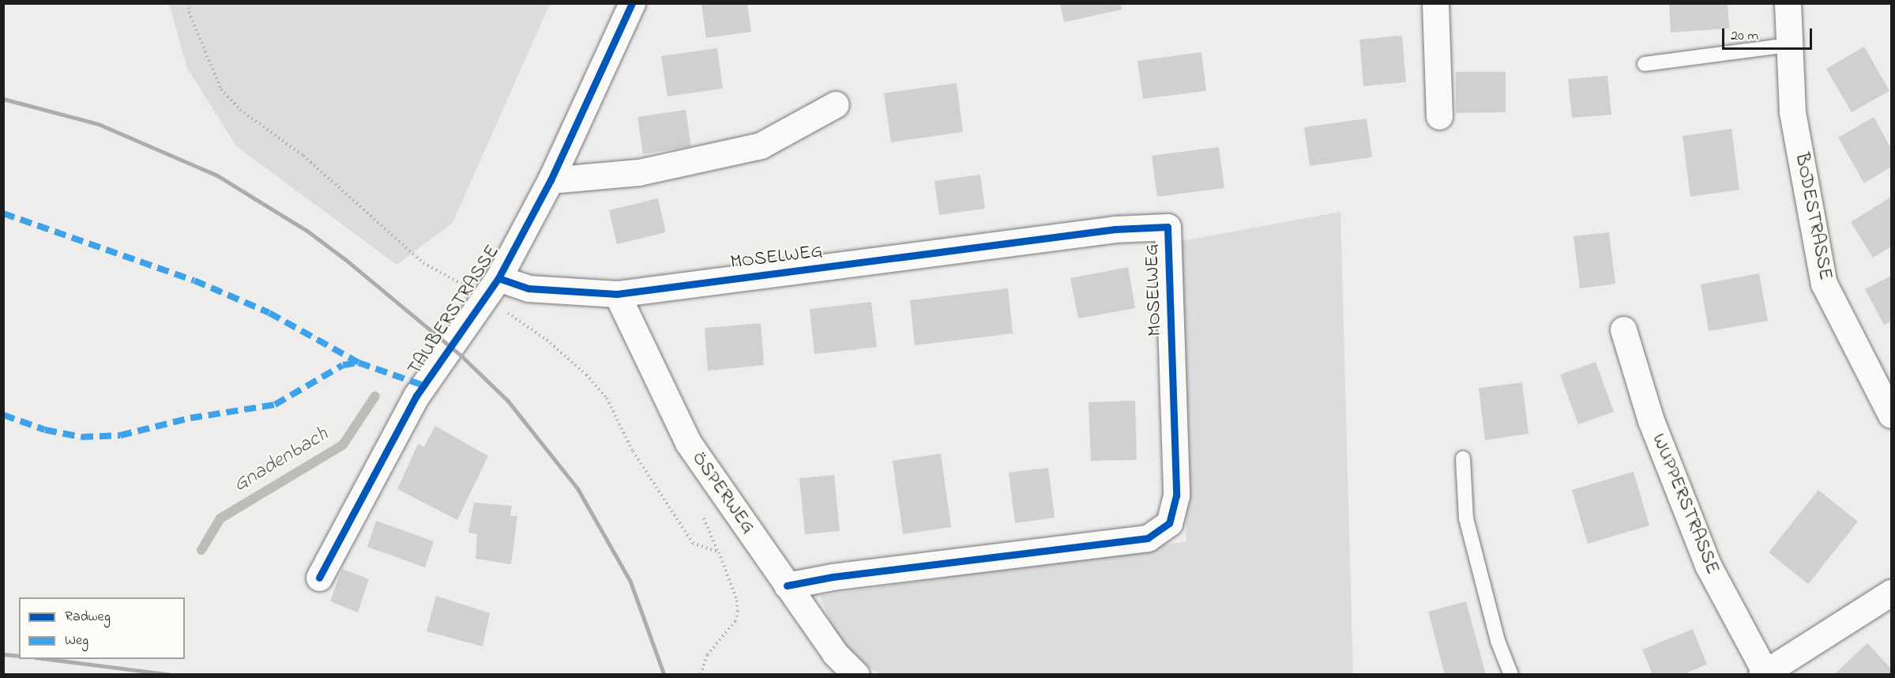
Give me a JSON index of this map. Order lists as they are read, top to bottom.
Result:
{
  "streets": {
    "street": [
      "BODESTRASSE",
      "MOSELWEG",
      "TAUBERSTRASSE",
      "ÖSPERWEG",
      "WUPPERSTRASSE"
    ]
  },
  "crossings": [
    ["MOSELWEG", "TAUBERSTRASSE"],
    ["MOSELWEG", "ÖSPERWEG"]
  ],
  "water": ["Gnadenbach"],
  "legend": ["Radweg", "Weg"],
  "scale_bar": "20 m"
}
